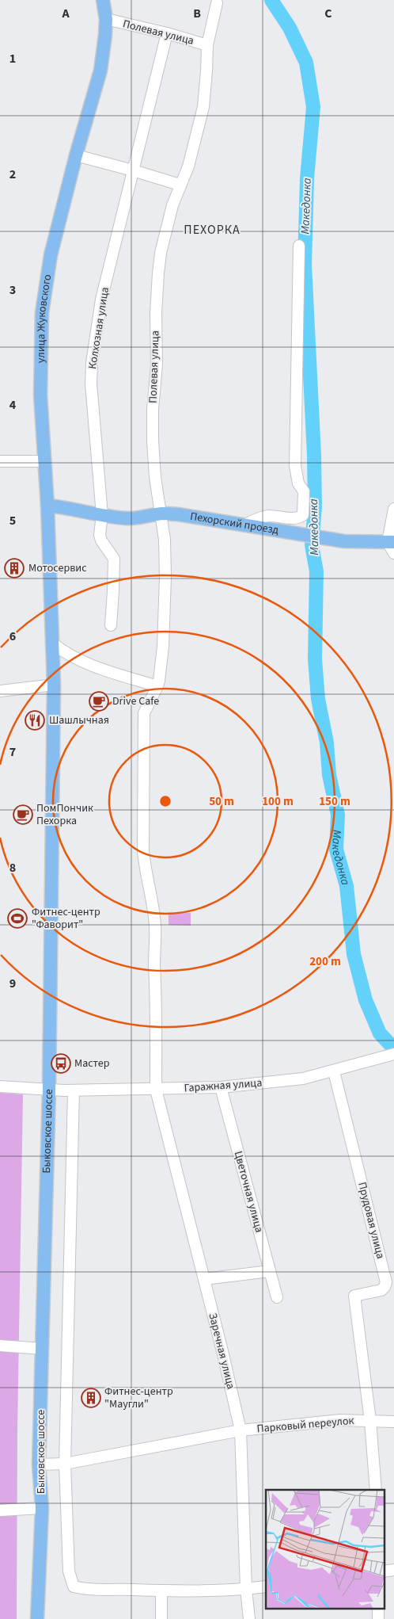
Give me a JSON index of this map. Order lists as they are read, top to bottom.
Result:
{
  "streets": {
    "main road": ["улица Жуковского", "Пехорский проезд", "Быковское шоссе"],
    "street": [
      "Полевая улица",
      "Колхозная улица",
      "Гаражная улица",
      "Цветочная улица",
      "Прудовая улица",
      "Заречная улица",
      "Парковый переулок"
    ]
  },
  "crossings": [
    ["Полевая улица", "улица Жуковского"],
    ["Полевая улица", "Колхозная улица"],
    ["Полевая улица", "Пехорский проезд"],
    ["Полевая улица", "Заречная улица"],
    ["улица Жуковского", "Пехорский проезд"],
    ["улица Жуковского", "Быковское шоссе"],
    ["Колхозная улица", "Пехорский проезд"],
    ["Гаражная улица", "Быковское шоссе"],
    ["Гаражная улица", "Цветочная улица"],
    ["Гаражная улица", "Прудовая улица"],
    ["Гаражная улица", "Заречная улица"],
    ["Быковское шоссе", "Парковый переулок"],
    ["Прудовая улица", "Парковый переулок"],
    ["Заречная улица", "Парковый переулок"]
  ],
  "districts": ["ПЕХОРКА"],
  "water": ["Македонка"],
  "places": {
    "building": ["Мотосервис", "Фитнес-центр \"Маугли\""],
    "cafe": ["Drive Cafe", "ПомПончик Пехорка"],
    "restaurant": ["Шашлычная"],
    "sports": ["Фитнес-центр \"Фаворит\""],
    "bus stop": ["Мастер"]
  },
  "grid": {
    "columns": ["A", "B", "C"],
    "rows": [
      "1",
      "2",
      "3",
      "4",
      "5",
      "6",
      "7",
      "8",
      "9"
    ]
  },
  "rings": [
    "50 m",
    "100 m",
    "150 m",
    "200 m"
  ]
}
